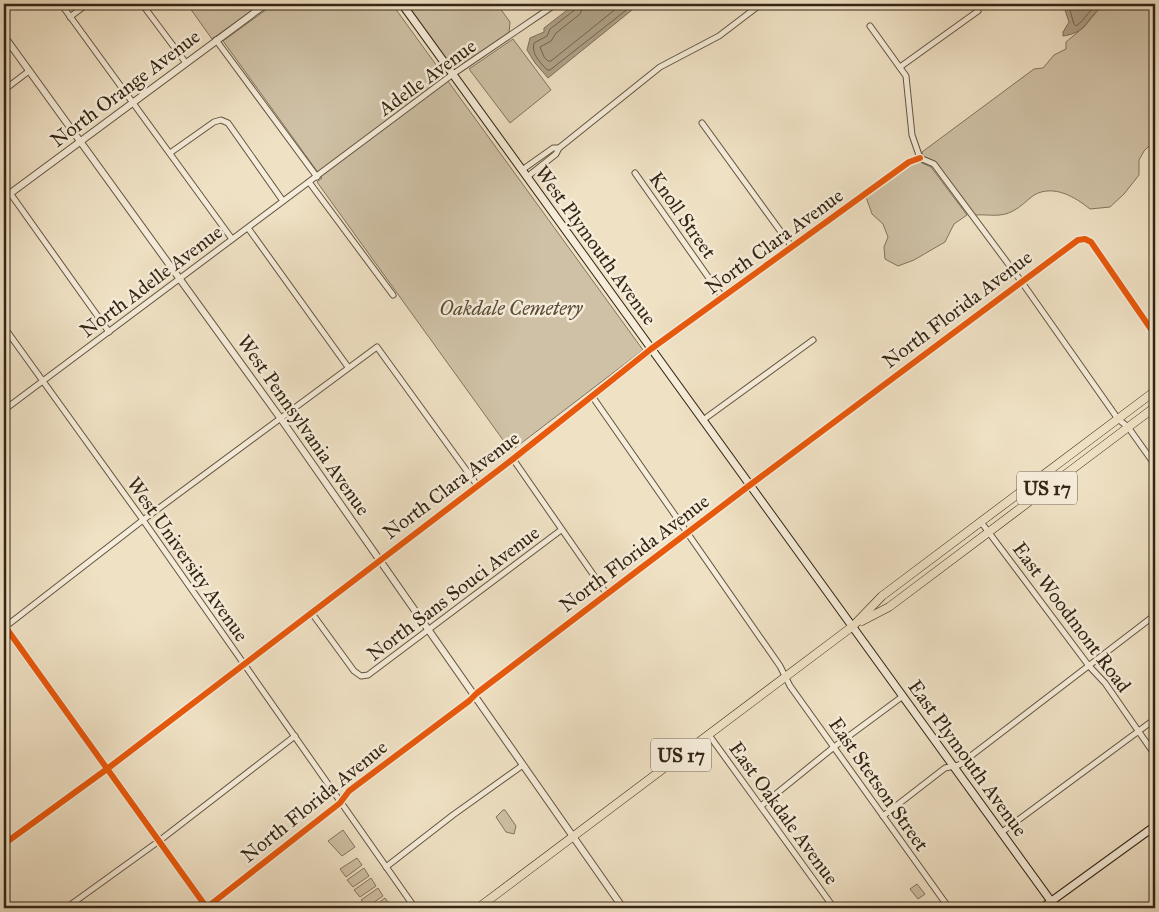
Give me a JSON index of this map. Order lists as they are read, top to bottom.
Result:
{
  "streets": {
    "main road": ["West Plymouth Avenue", "US 17", "East Plymouth Avenue"],
    "street": [
      "Adelle Avenue",
      "North Orange Avenue",
      "Knoll Street",
      "North Clara Avenue",
      "North Adelle Avenue",
      "North Florida Avenue",
      "West Pennsylvania Avenue",
      "West University Avenue",
      "North Sans Souci Avenue",
      "East Woodmont Road",
      "East Stetson Street",
      "East Oakdale Avenue"
    ]
  },
  "crossings": [
    ["Adelle Avenue", "West Plymouth Avenue"],
    ["Adelle Avenue", "North Adelle Avenue"],
    ["North Orange Avenue", "West Pennsylvania Avenue"],
    ["Knoll Street", "North Clara Avenue"],
    ["North Clara Avenue", "West Plymouth Avenue"],
    ["North Clara Avenue", "West Pennsylvania Avenue"],
    ["North Clara Avenue", "West University Avenue"],
    ["North Clara Avenue", "North Sans Souci Avenue"],
    ["North Clara Avenue", "East Stetson Street"],
    ["West Plymouth Avenue", "North Florida Avenue"],
    ["West Plymouth Avenue", "US 17"],
    ["West Plymouth Avenue", "East Plymouth Avenue"],
    ["North Adelle Avenue", "West Pennsylvania Avenue"],
    ["North Adelle Avenue", "West University Avenue"],
    ["North Florida Avenue", "West Pennsylvania Avenue"],
    ["North Florida Avenue", "West University Avenue"],
    ["North Florida Avenue", "East Stetson Street"],
    ["West Pennsylvania Avenue", "US 17"],
    ["West Pennsylvania Avenue", "North Sans Souci Avenue"],
    ["US 17", "East Woodmont Road"],
    ["US 17", "East Plymouth Avenue"],
    ["US 17", "East Stetson Street"],
    ["US 17", "East Oakdale Avenue"]
  ],
  "parks": ["Oakdale Cemetery"]
}
